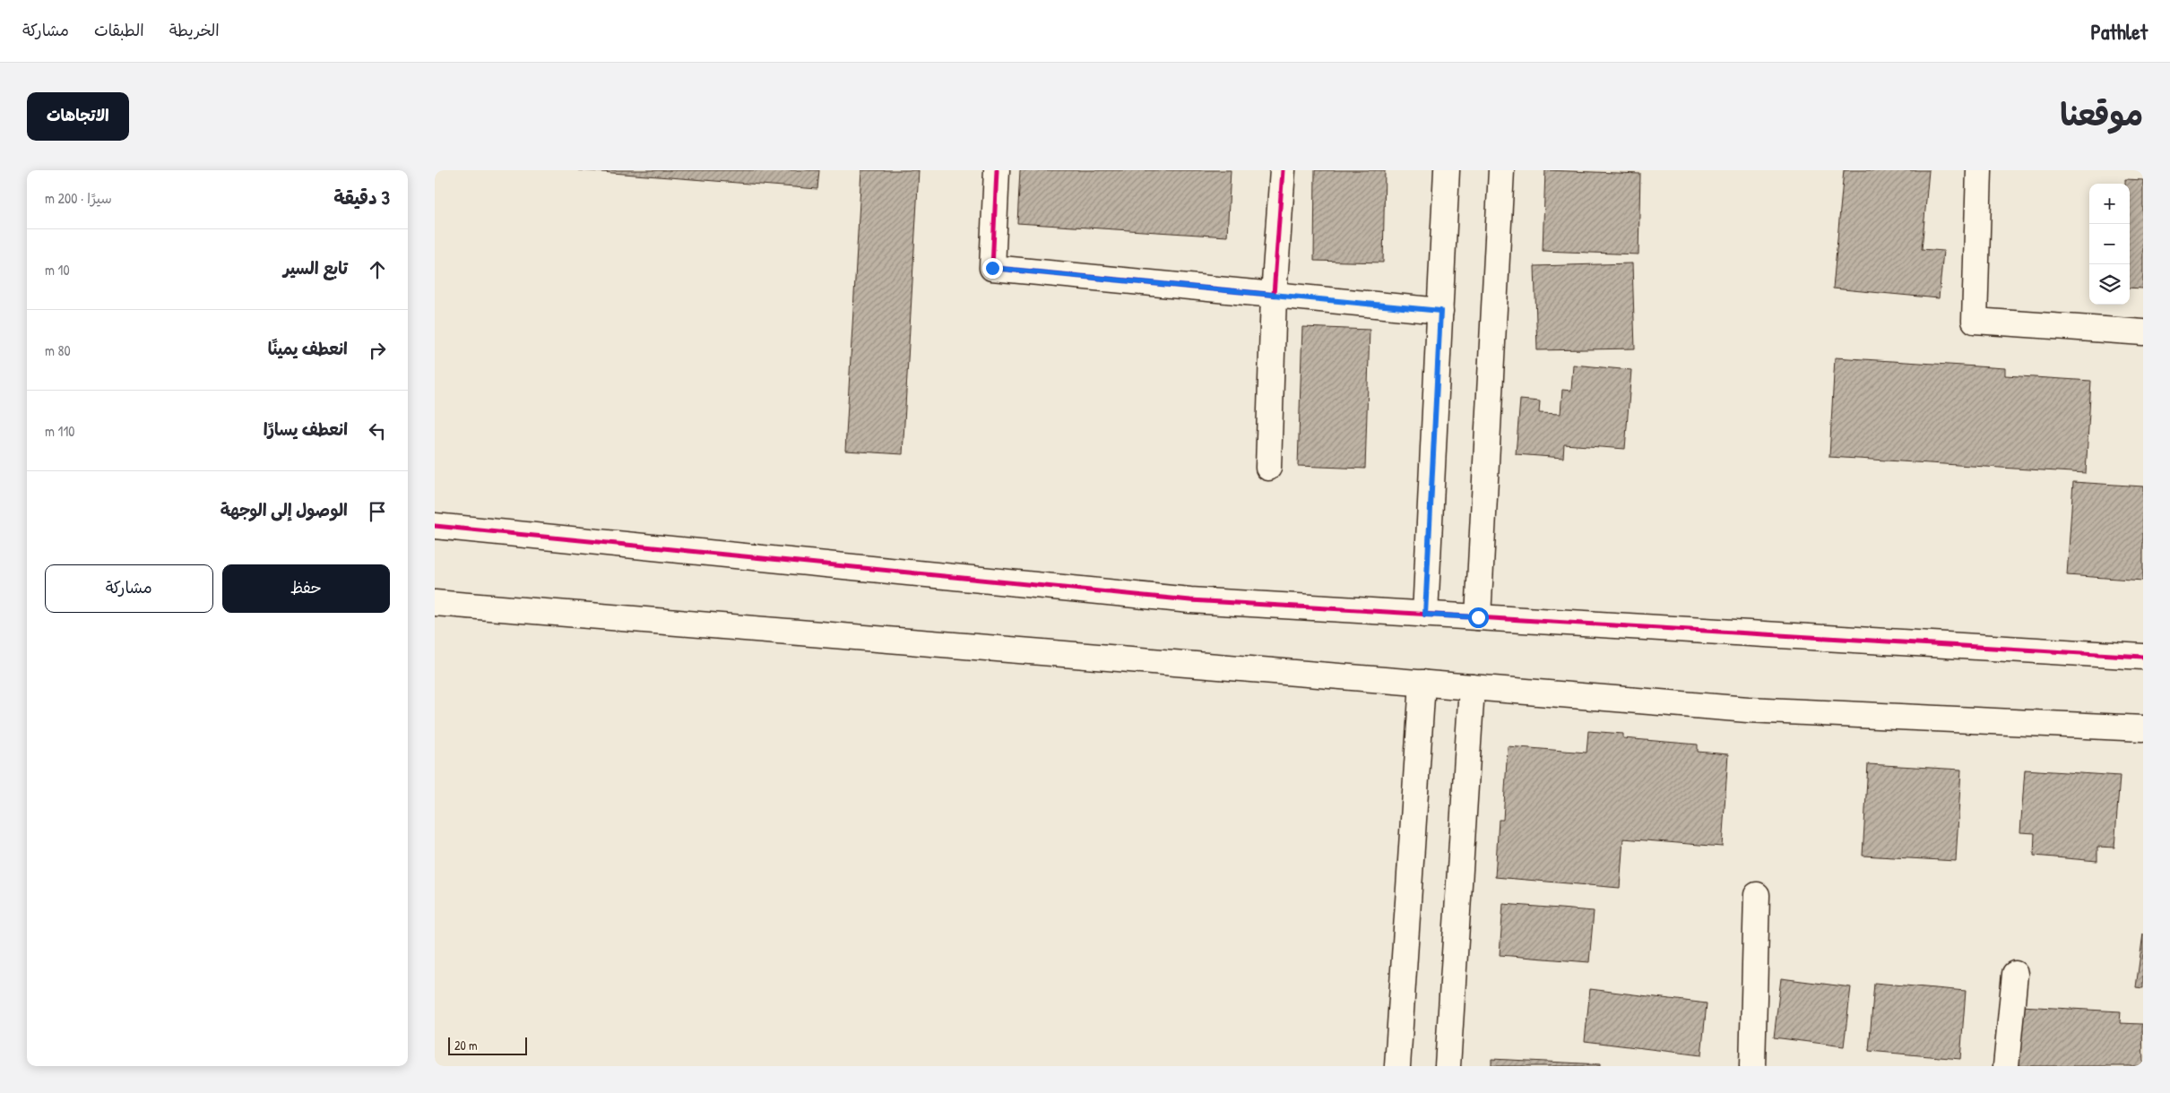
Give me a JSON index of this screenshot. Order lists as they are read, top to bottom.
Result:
{
  "scale_bar": "20 m",
  "page": {
    "header": "Pathlet",
    "nav": ["الخريطة", "الطبقات", "مشاركة"],
    "title": "موقعنا",
    "buttons": [
      "الاتجاهات",
      ["حفظ", "مشاركة"]
    ],
    "heading": ["3 دقيقة", "سيرًا · 200 m"],
    "map_buttons": ["+", "−"],
    "list": [
      ["تابع السير", "10 m"],
      ["انعطف يمينًا", "80 m"],
      ["انعطف يسارًا", "110 m"],
      "الوصول إلى الوجهة"
    ],
    "scale": "20 m"
  }
}
